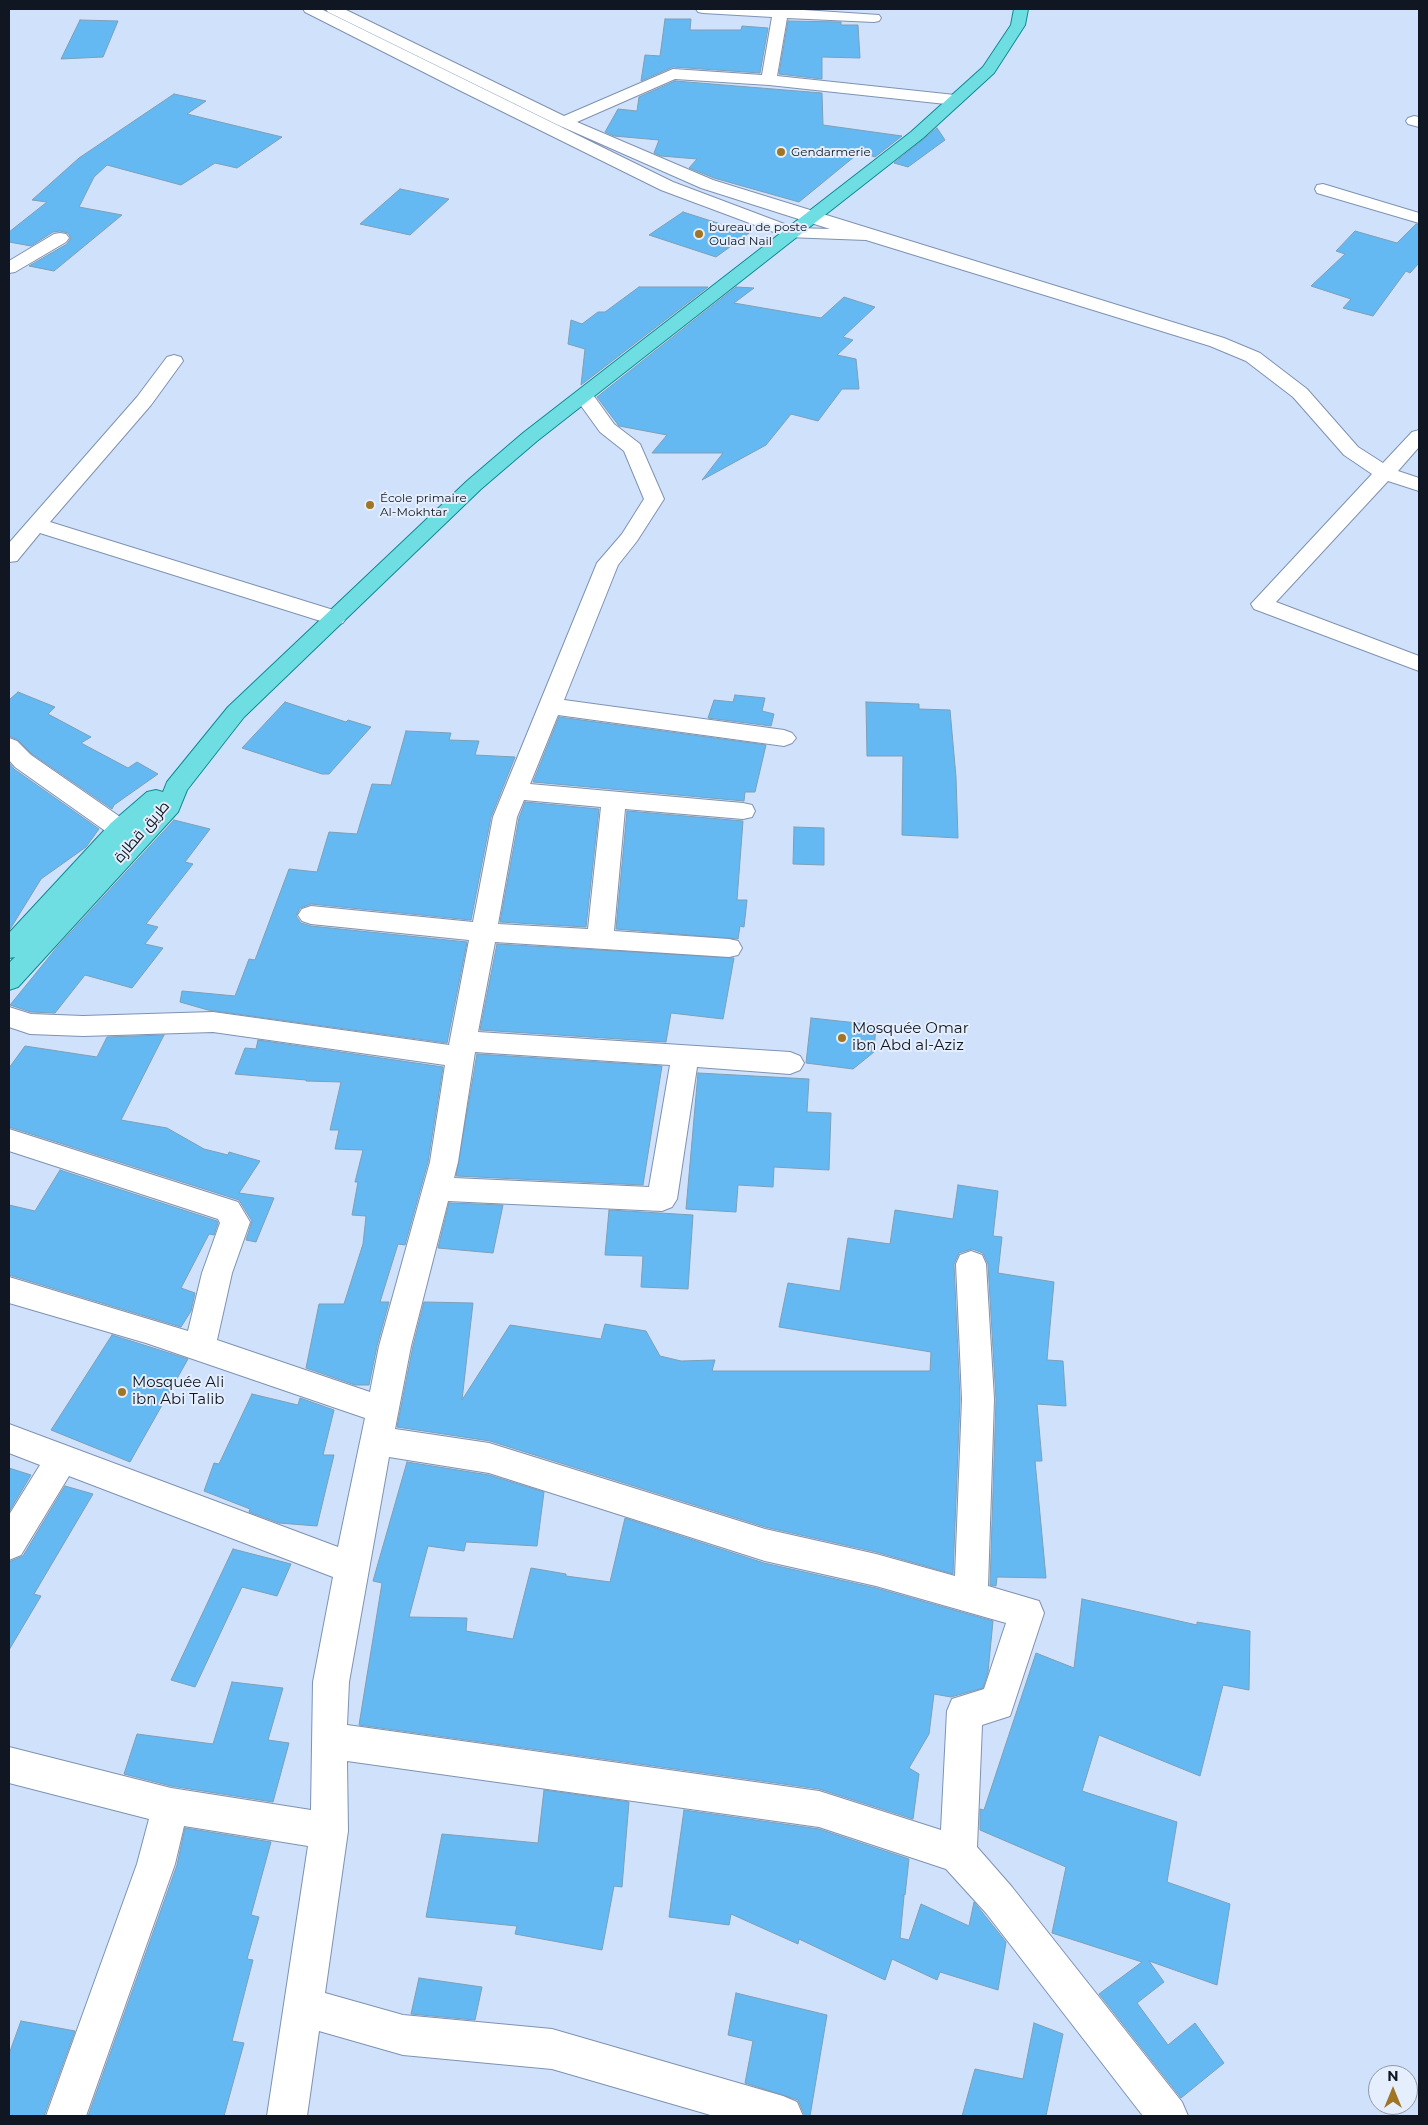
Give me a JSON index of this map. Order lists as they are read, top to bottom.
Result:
{
  "streets": {
    "main road": ["طريق قطارة"]
  },
  "places": [
    "Gendarmerie",
    "bureau de poste Oulad Nail",
    "École primaire Al-Mokhtar",
    "Mosquée Omar ibn Abd al-Aziz",
    "Mosquée Ali ibn Abi Talib"
  ],
  "north": "top"
}
